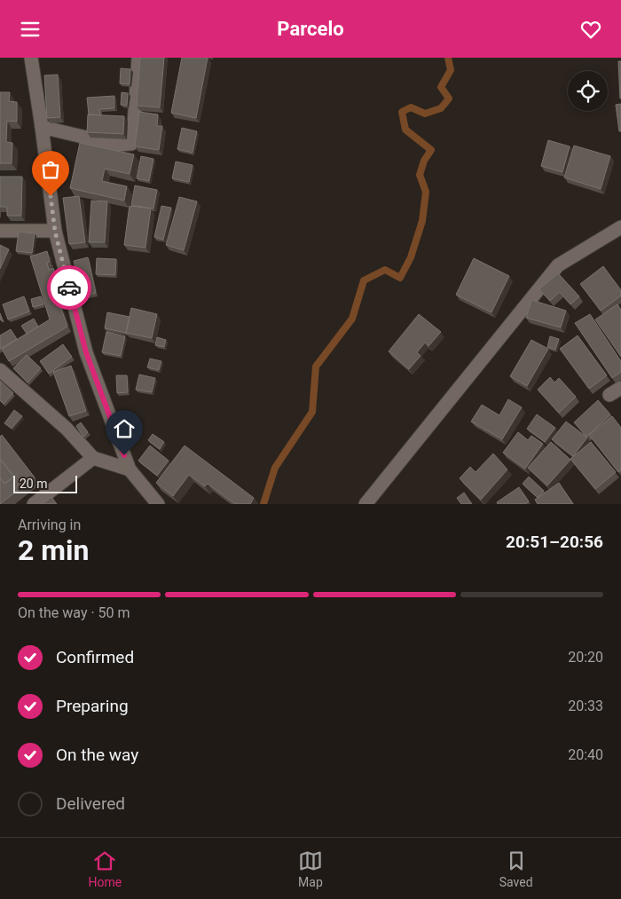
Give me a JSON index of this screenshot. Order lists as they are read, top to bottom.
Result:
{
  "scale_bar": "20 m",
  "page": {
    "header": "Parcelo",
    "scale": "20 m",
    "heading": ["2 min", "Arriving in", "20:51–20:56"],
    "bar": "On the way · 50 m",
    "list": [
      ["Confirmed", "20:20"],
      ["Preparing", "20:33"],
      ["On the way", "20:40"],
      "Delivered"
    ],
    "tabs": ["Home", "Map", "Saved"]
  }
}
